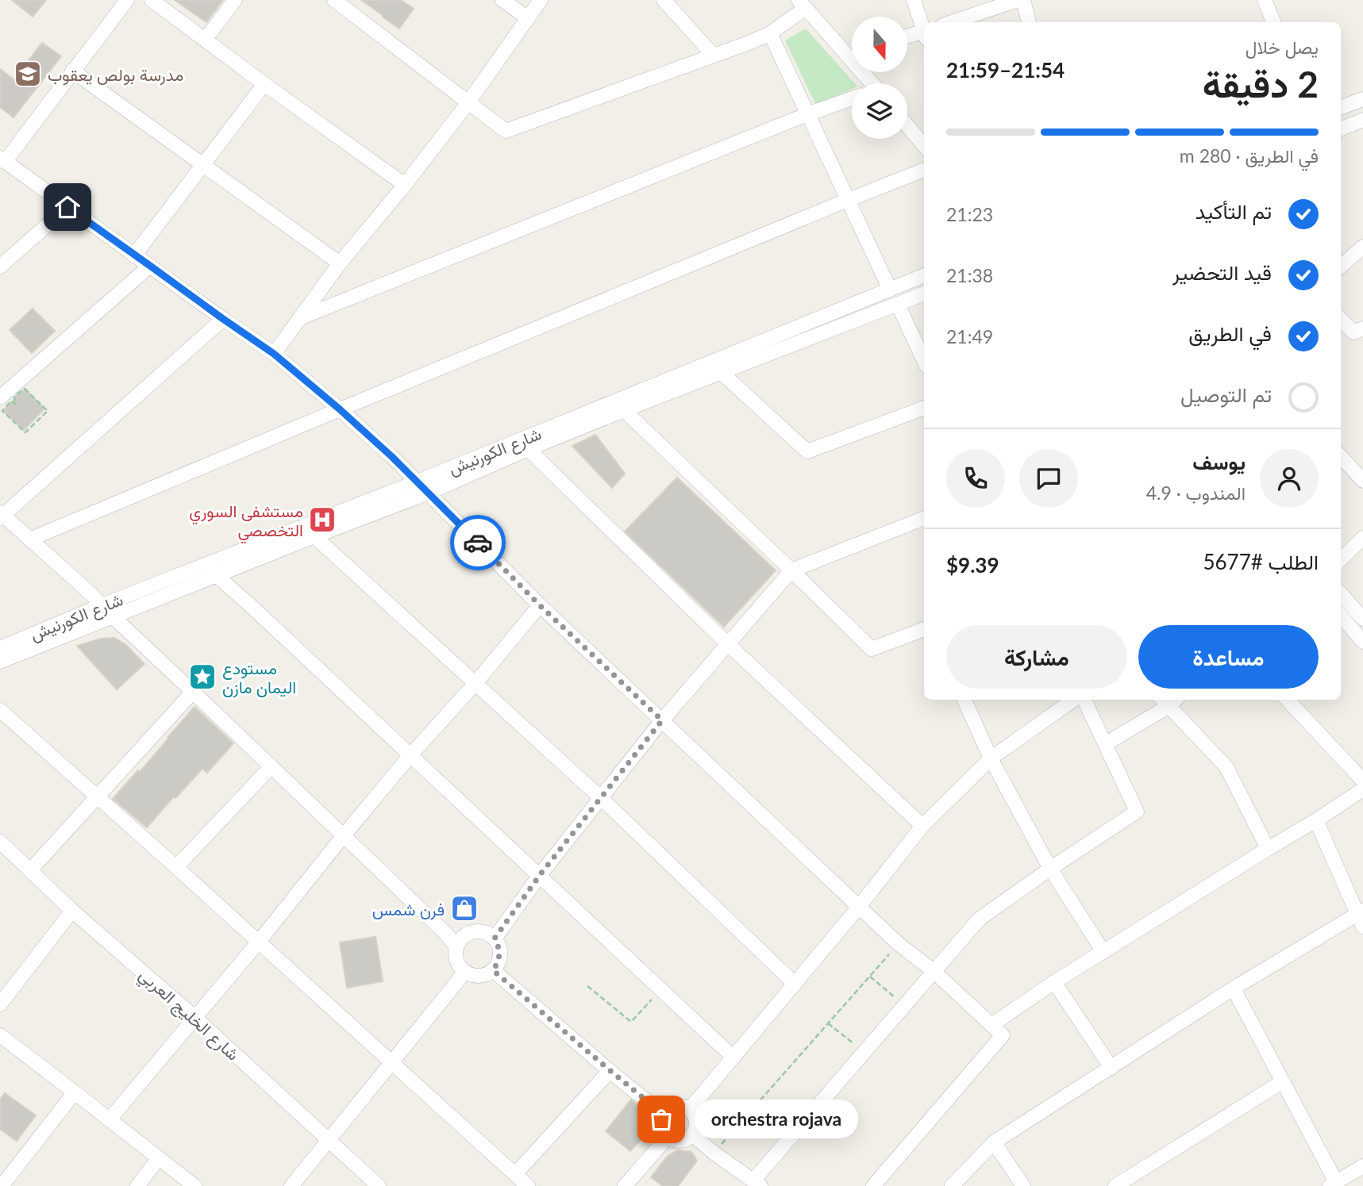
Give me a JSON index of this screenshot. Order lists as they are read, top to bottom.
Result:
{
  "streets": {
    "street": ["شارع الكورنيش", "شارع الخليج العربي"]
  },
  "places": {
    "school or university": ["مدرسة بولص يعقوب"],
    "hospital": ["مستشفى السوري التخصصي"],
    "place": ["مستودع اليمان مازن"],
    "shop": ["فرن شمس"],
    "other": ["orchestra rojava"]
  },
  "north": "bottom",
  "page": {
    "heading": ["2 دقيقة", "يصل خلال", "21:54–21:59"],
    "panel": [
      "يوسف",
      "المندوب · 4.9",
      "الطلب #5677",
      "$9.39"
    ],
    "bar": "في الطريق · 280 m",
    "list": [
      ["تم التأكيد", "21:23"],
      ["قيد التحضير", "21:38"],
      ["في الطريق", "21:49"],
      "تم التوصيل"
    ],
    "buttons": ["مساعدة", "مشاركة"],
    "bubble": "orchestra rojava"
  }
}
